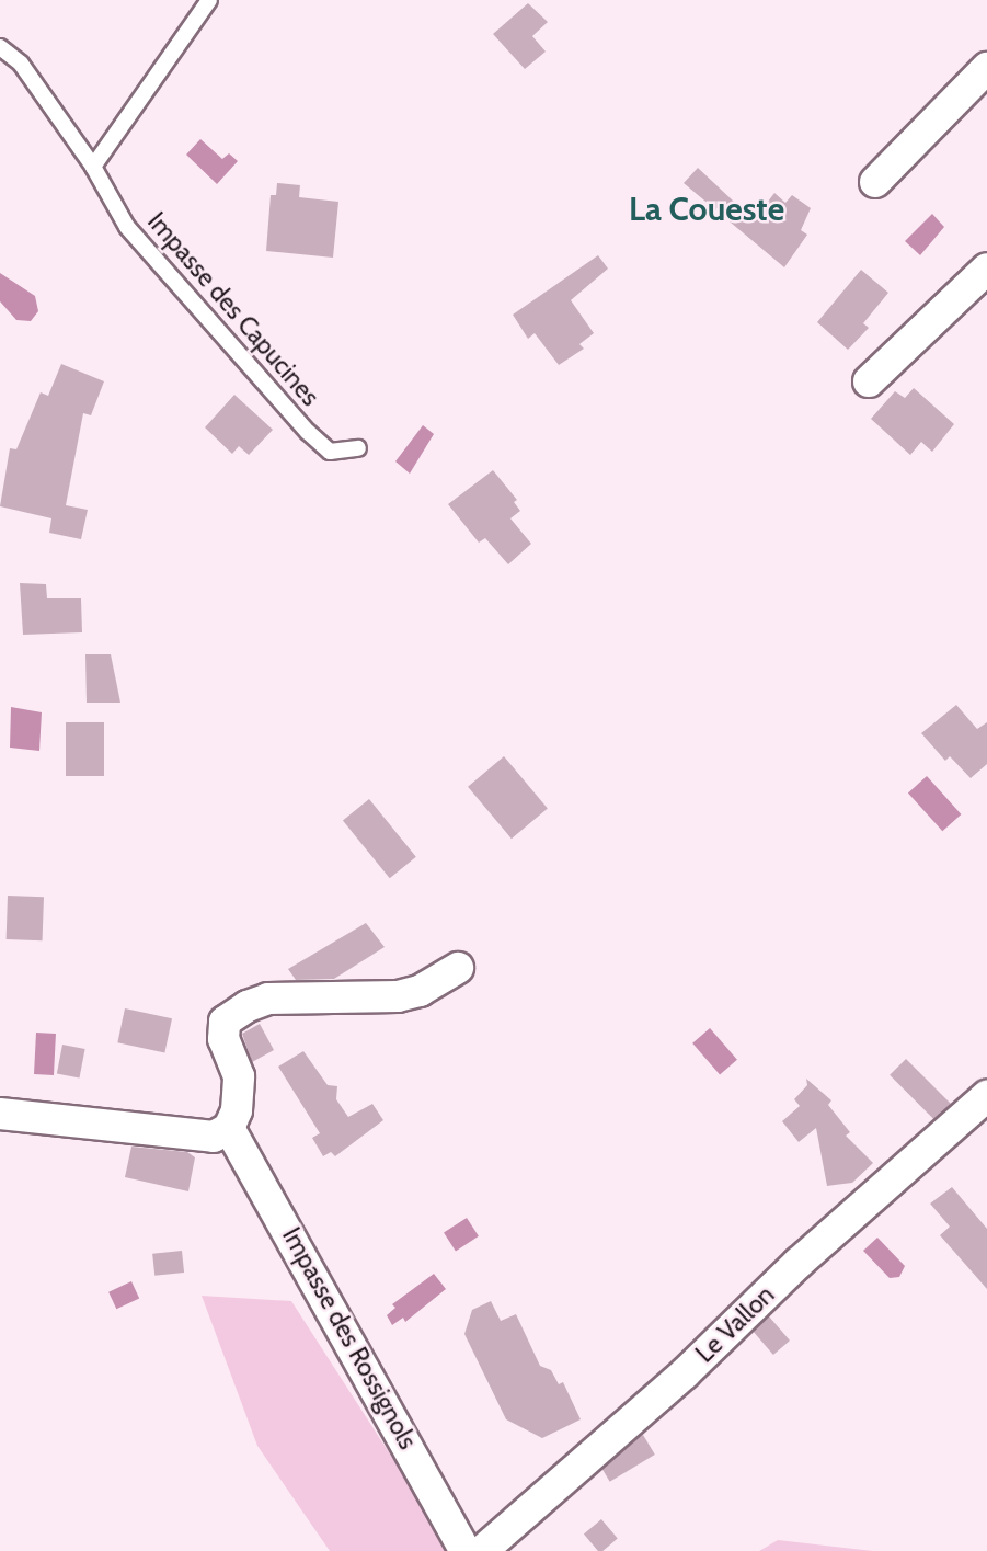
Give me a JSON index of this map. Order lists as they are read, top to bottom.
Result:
{
  "streets": {
    "street": ["Le Vallon", "Impasse des Rossignols"],
    "lane": ["Impasse des Capucines"]
  },
  "districts": ["La Coueste"]
}
